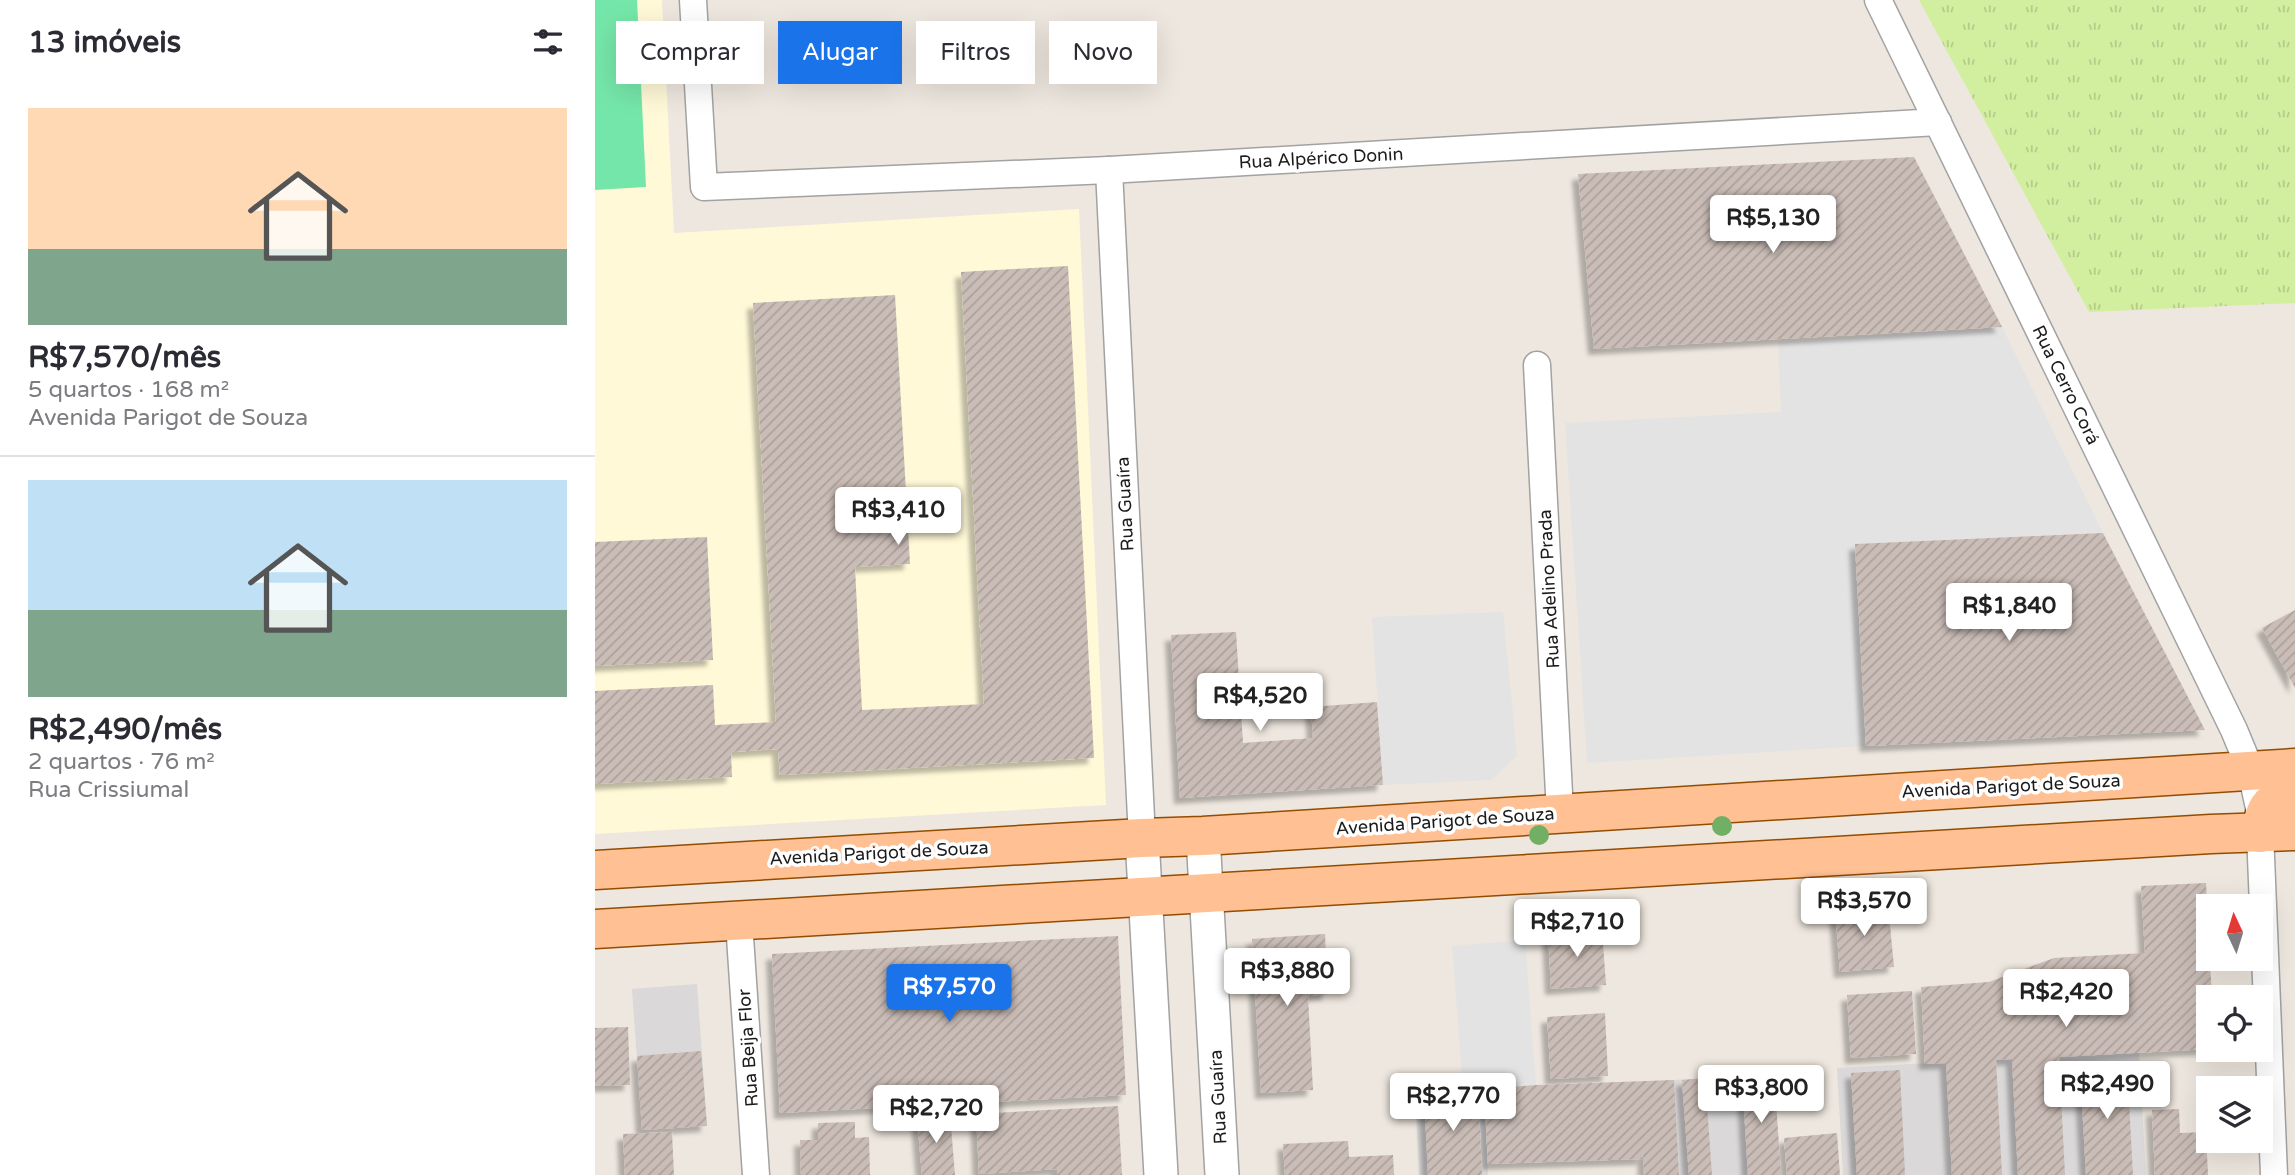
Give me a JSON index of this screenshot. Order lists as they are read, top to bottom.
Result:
{
  "streets": {
    "main road": ["Avenida Parigot de Souza"],
    "street": [
      "Rua Alpérico Donin",
      "Rua Cerro Corá",
      "Rua Guaíra",
      "Rua Adelino Prada",
      "Rua Beija Flor"
    ]
  },
  "crossings": [
    ["Rua Alpérico Donin", "Rua Cerro Corá"],
    ["Rua Alpérico Donin", "Rua Guaíra"],
    ["Rua Cerro Corá", "Avenida Parigot de Souza"],
    ["Rua Guaíra", "Avenida Parigot de Souza"],
    ["Rua Adelino Prada", "Avenida Parigot de Souza"]
  ],
  "north": "top",
  "page": {
    "heading": "13 imóveis",
    "chip": [
      "Comprar",
      "Alugar",
      "Filtros",
      "Novo"
    ],
    "list": [
      {
        "name": "R$7,570/mês",
        "note": "5 quartos · 168 m² · Avenida Parigot de Souza"
      },
      {
        "name": "R$2,490/mês",
        "note": "2 quartos · 76 m² · Rua Crissiumal"
      }
    ],
    "price": [
      "R$5,130",
      "R$3,410",
      "R$1,840",
      "R$4,520",
      "R$3,570",
      "R$2,710",
      "R$3,880",
      "R$7,570",
      "R$2,420",
      "R$2,490",
      "R$3,800",
      "R$2,770",
      "R$2,720"
    ]
  }
}
